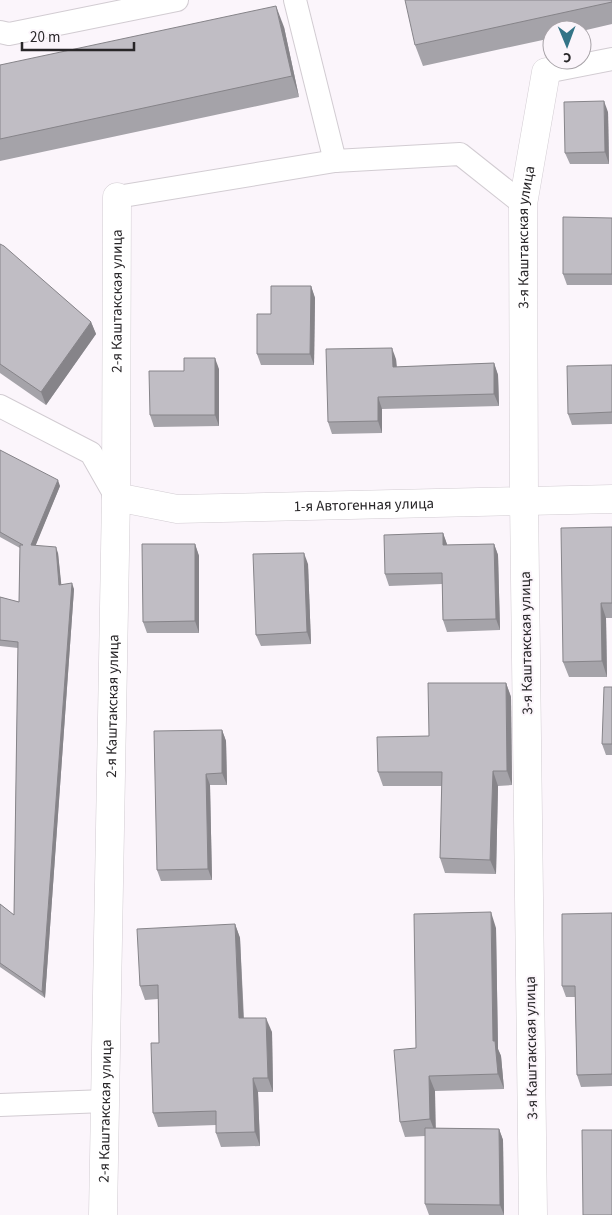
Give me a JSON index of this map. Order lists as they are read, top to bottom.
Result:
{
  "streets": {
    "street": ["3-я Каштакская улица", "2-я Каштакская улица", "1-я Автогенная улица"]
  },
  "crossings": [
    ["3-я Каштакская улица", "1-я Автогенная улица"],
    ["2-я Каштакская улица", "1-я Автогенная улица"]
  ],
  "scale_bar": "20 m",
  "north": "bottom"
}
